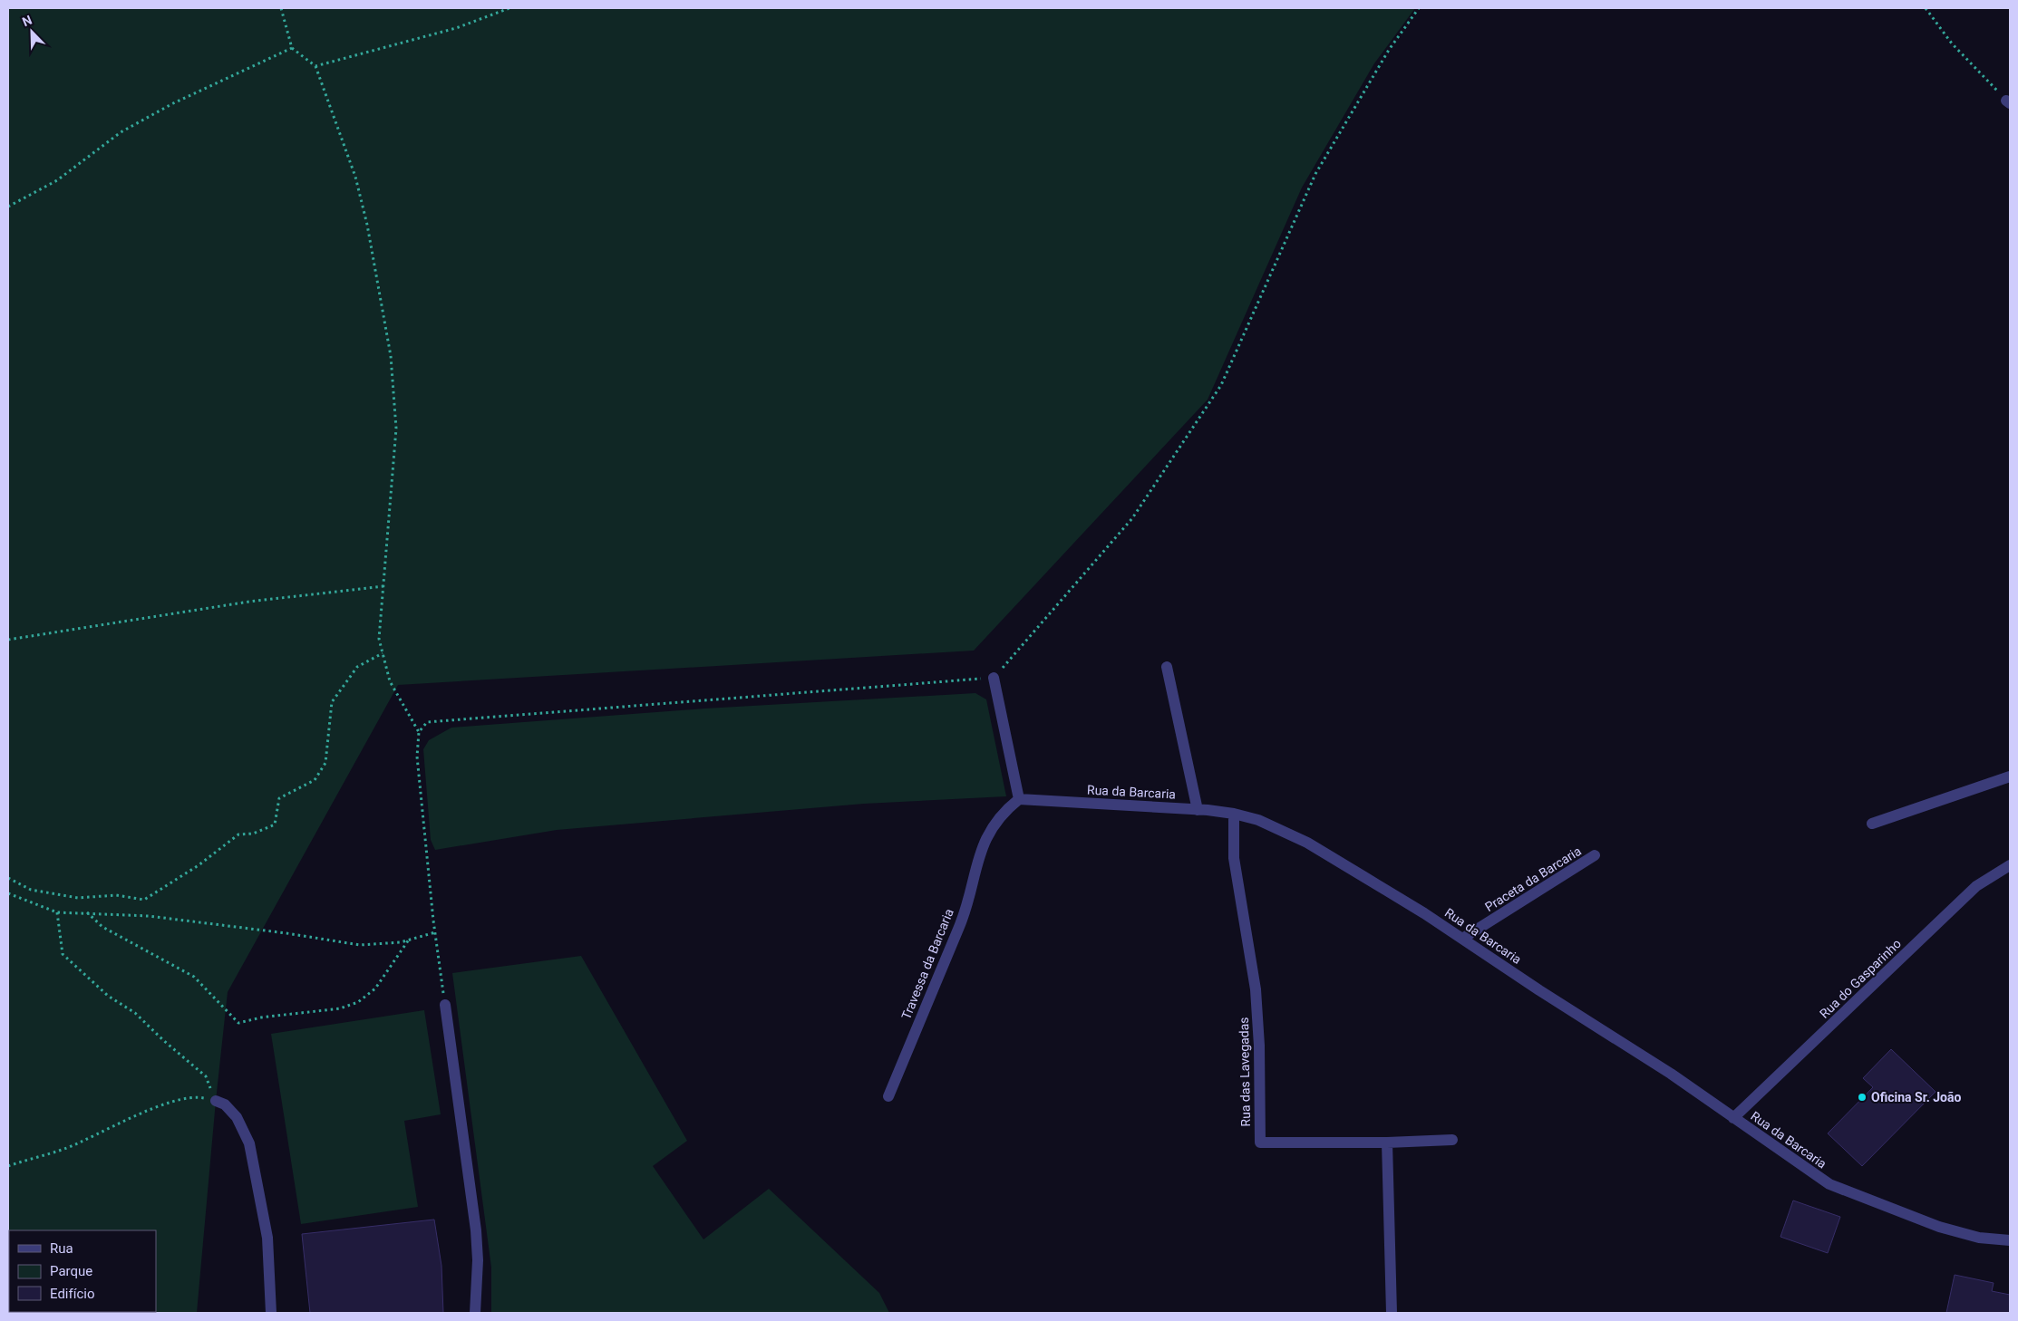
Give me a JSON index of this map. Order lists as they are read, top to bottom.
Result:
{
  "streets": {
    "street": [
      "Rua da Barcaria",
      "Praceta da Barcaria",
      "Travessa da Barcaria",
      "Rua do Gasparinho",
      "Rua das Lavegadas"
    ]
  },
  "crossings": [
    ["Rua da Barcaria", "Praceta da Barcaria"],
    ["Rua da Barcaria", "Travessa da Barcaria"],
    ["Rua da Barcaria", "Rua do Gasparinho"],
    ["Rua da Barcaria", "Rua das Lavegadas"]
  ],
  "places": ["Oficina Sr. João"],
  "legend": ["Rua", "Parque", "Edifício"],
  "north": "top left"
}
